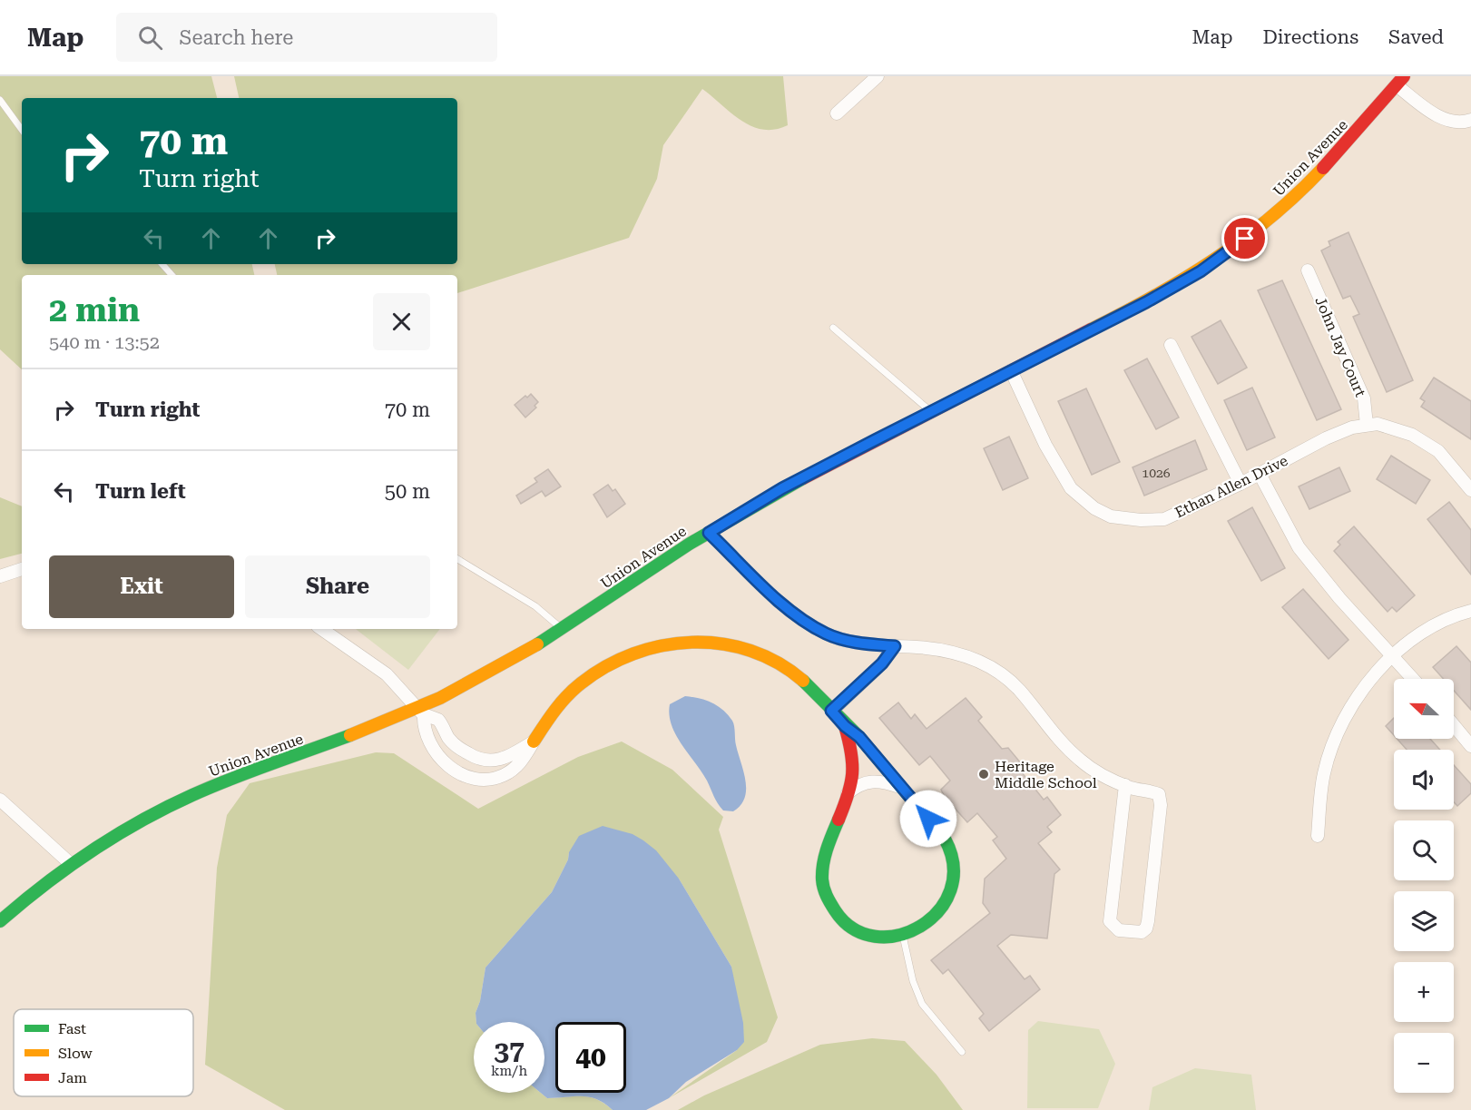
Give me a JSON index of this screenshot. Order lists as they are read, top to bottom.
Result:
{
  "streets": {
    "street": ["Union Avenue", "John Jay Court", "Ethan Allen Drive"]
  },
  "crossings": [
    ["Union Avenue", "Ethan Allen Drive"],
    ["John Jay Court", "Ethan Allen Drive"]
  ],
  "places": ["Heritage Middle School"],
  "house_numbers": ["1026"],
  "legend": ["Fast", "Slow", "Jam"],
  "north": "left",
  "page": {
    "header": "Map",
    "search": "Search here",
    "nav": ["Map", "Directions", "Saved"],
    "turn": ["70 m", "Turn right"],
    "heading": ["2 min", "540 m · 13:52"],
    "list": [
      {
        "name": "Turn right",
        "value": "70 m"
      },
      {
        "name": "Turn left",
        "value": "50 m"
      }
    ],
    "buttons": ["Exit", "Share"],
    "map_buttons": ["+", "−"],
    "speed": "37 km/h",
    "limit": "40"
  }
}
